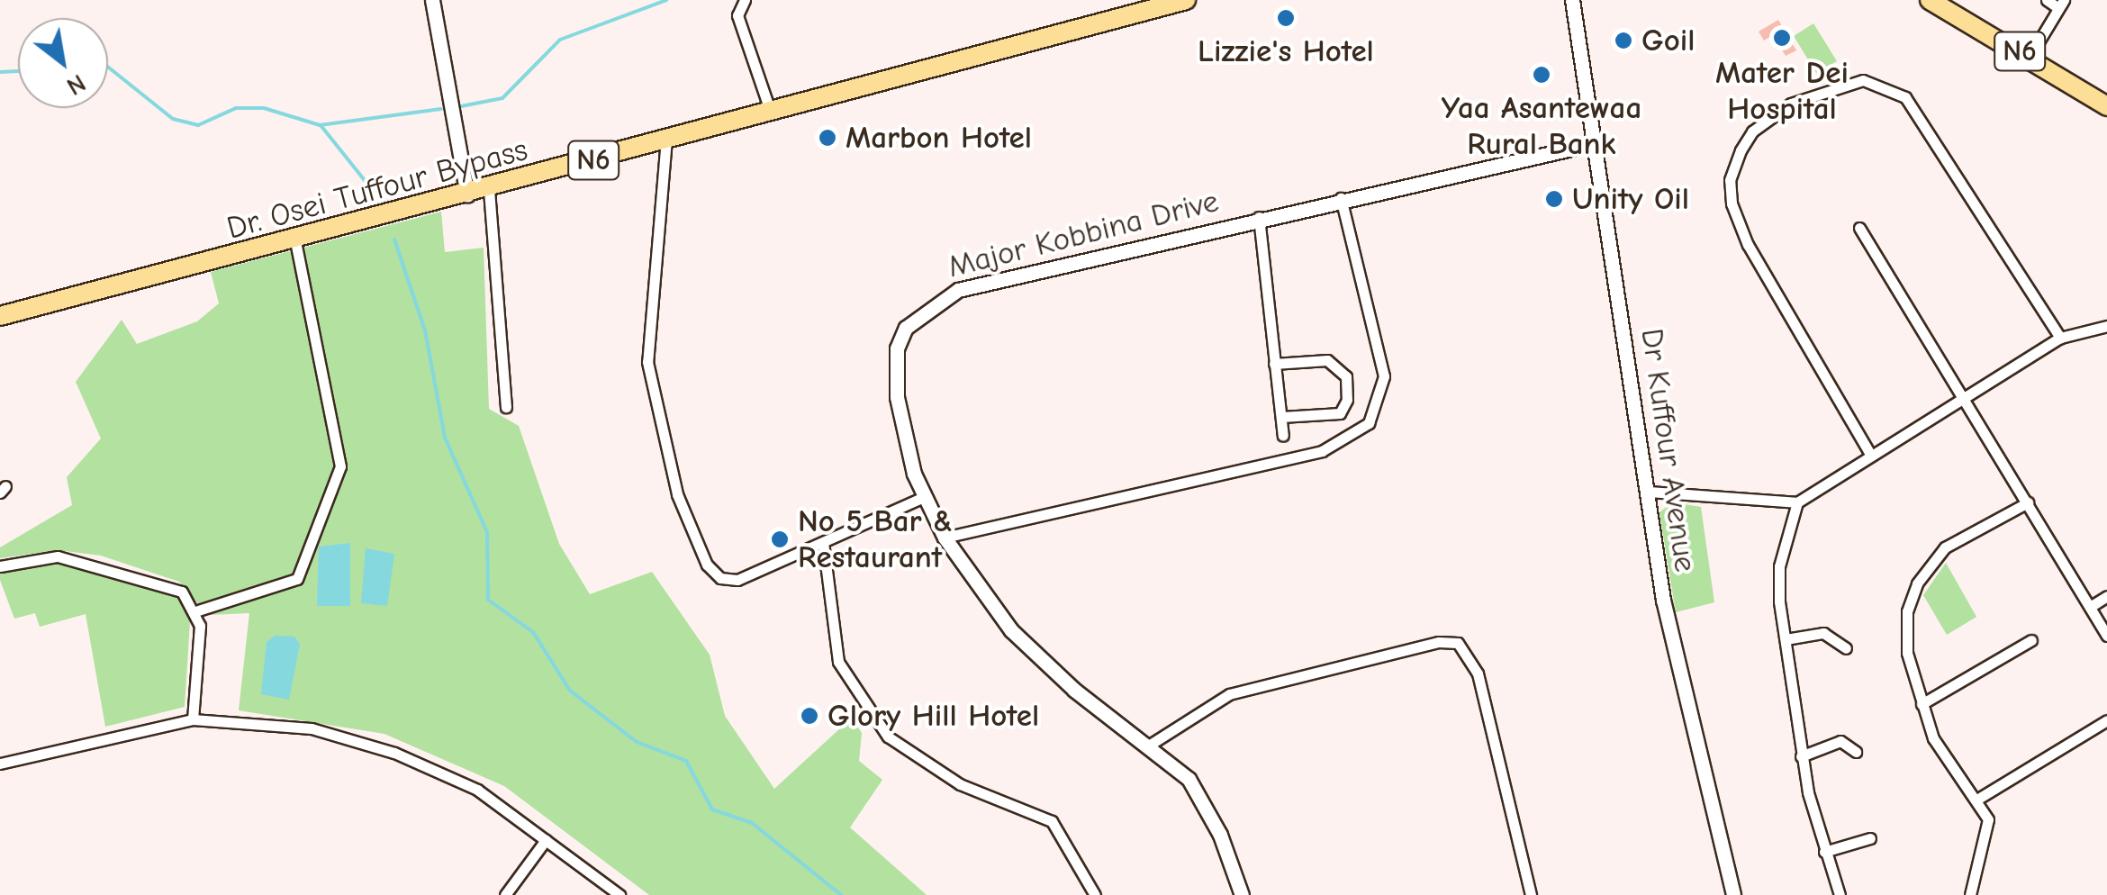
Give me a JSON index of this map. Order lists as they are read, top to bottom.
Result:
{
  "streets": {
    "highway": ["N6", "Dr. Osei Tuffour Bypass"],
    "street": ["Major Kobbina Drive", "Dr Kuffour Avenue"]
  },
  "crossings": [
    ["Major Kobbina Drive", "Dr Kuffour Avenue"]
  ],
  "places": [
    "Lizzie's Hotel",
    "Mater Dei Hospital",
    "Goil",
    "Yaa Asantewaa Rural Bank",
    "Marbon Hotel",
    "Unity Oil",
    "No 5 Bar & Restaurant",
    "Glory Hill Hotel"
  ],
  "north": "bottom right"
}
